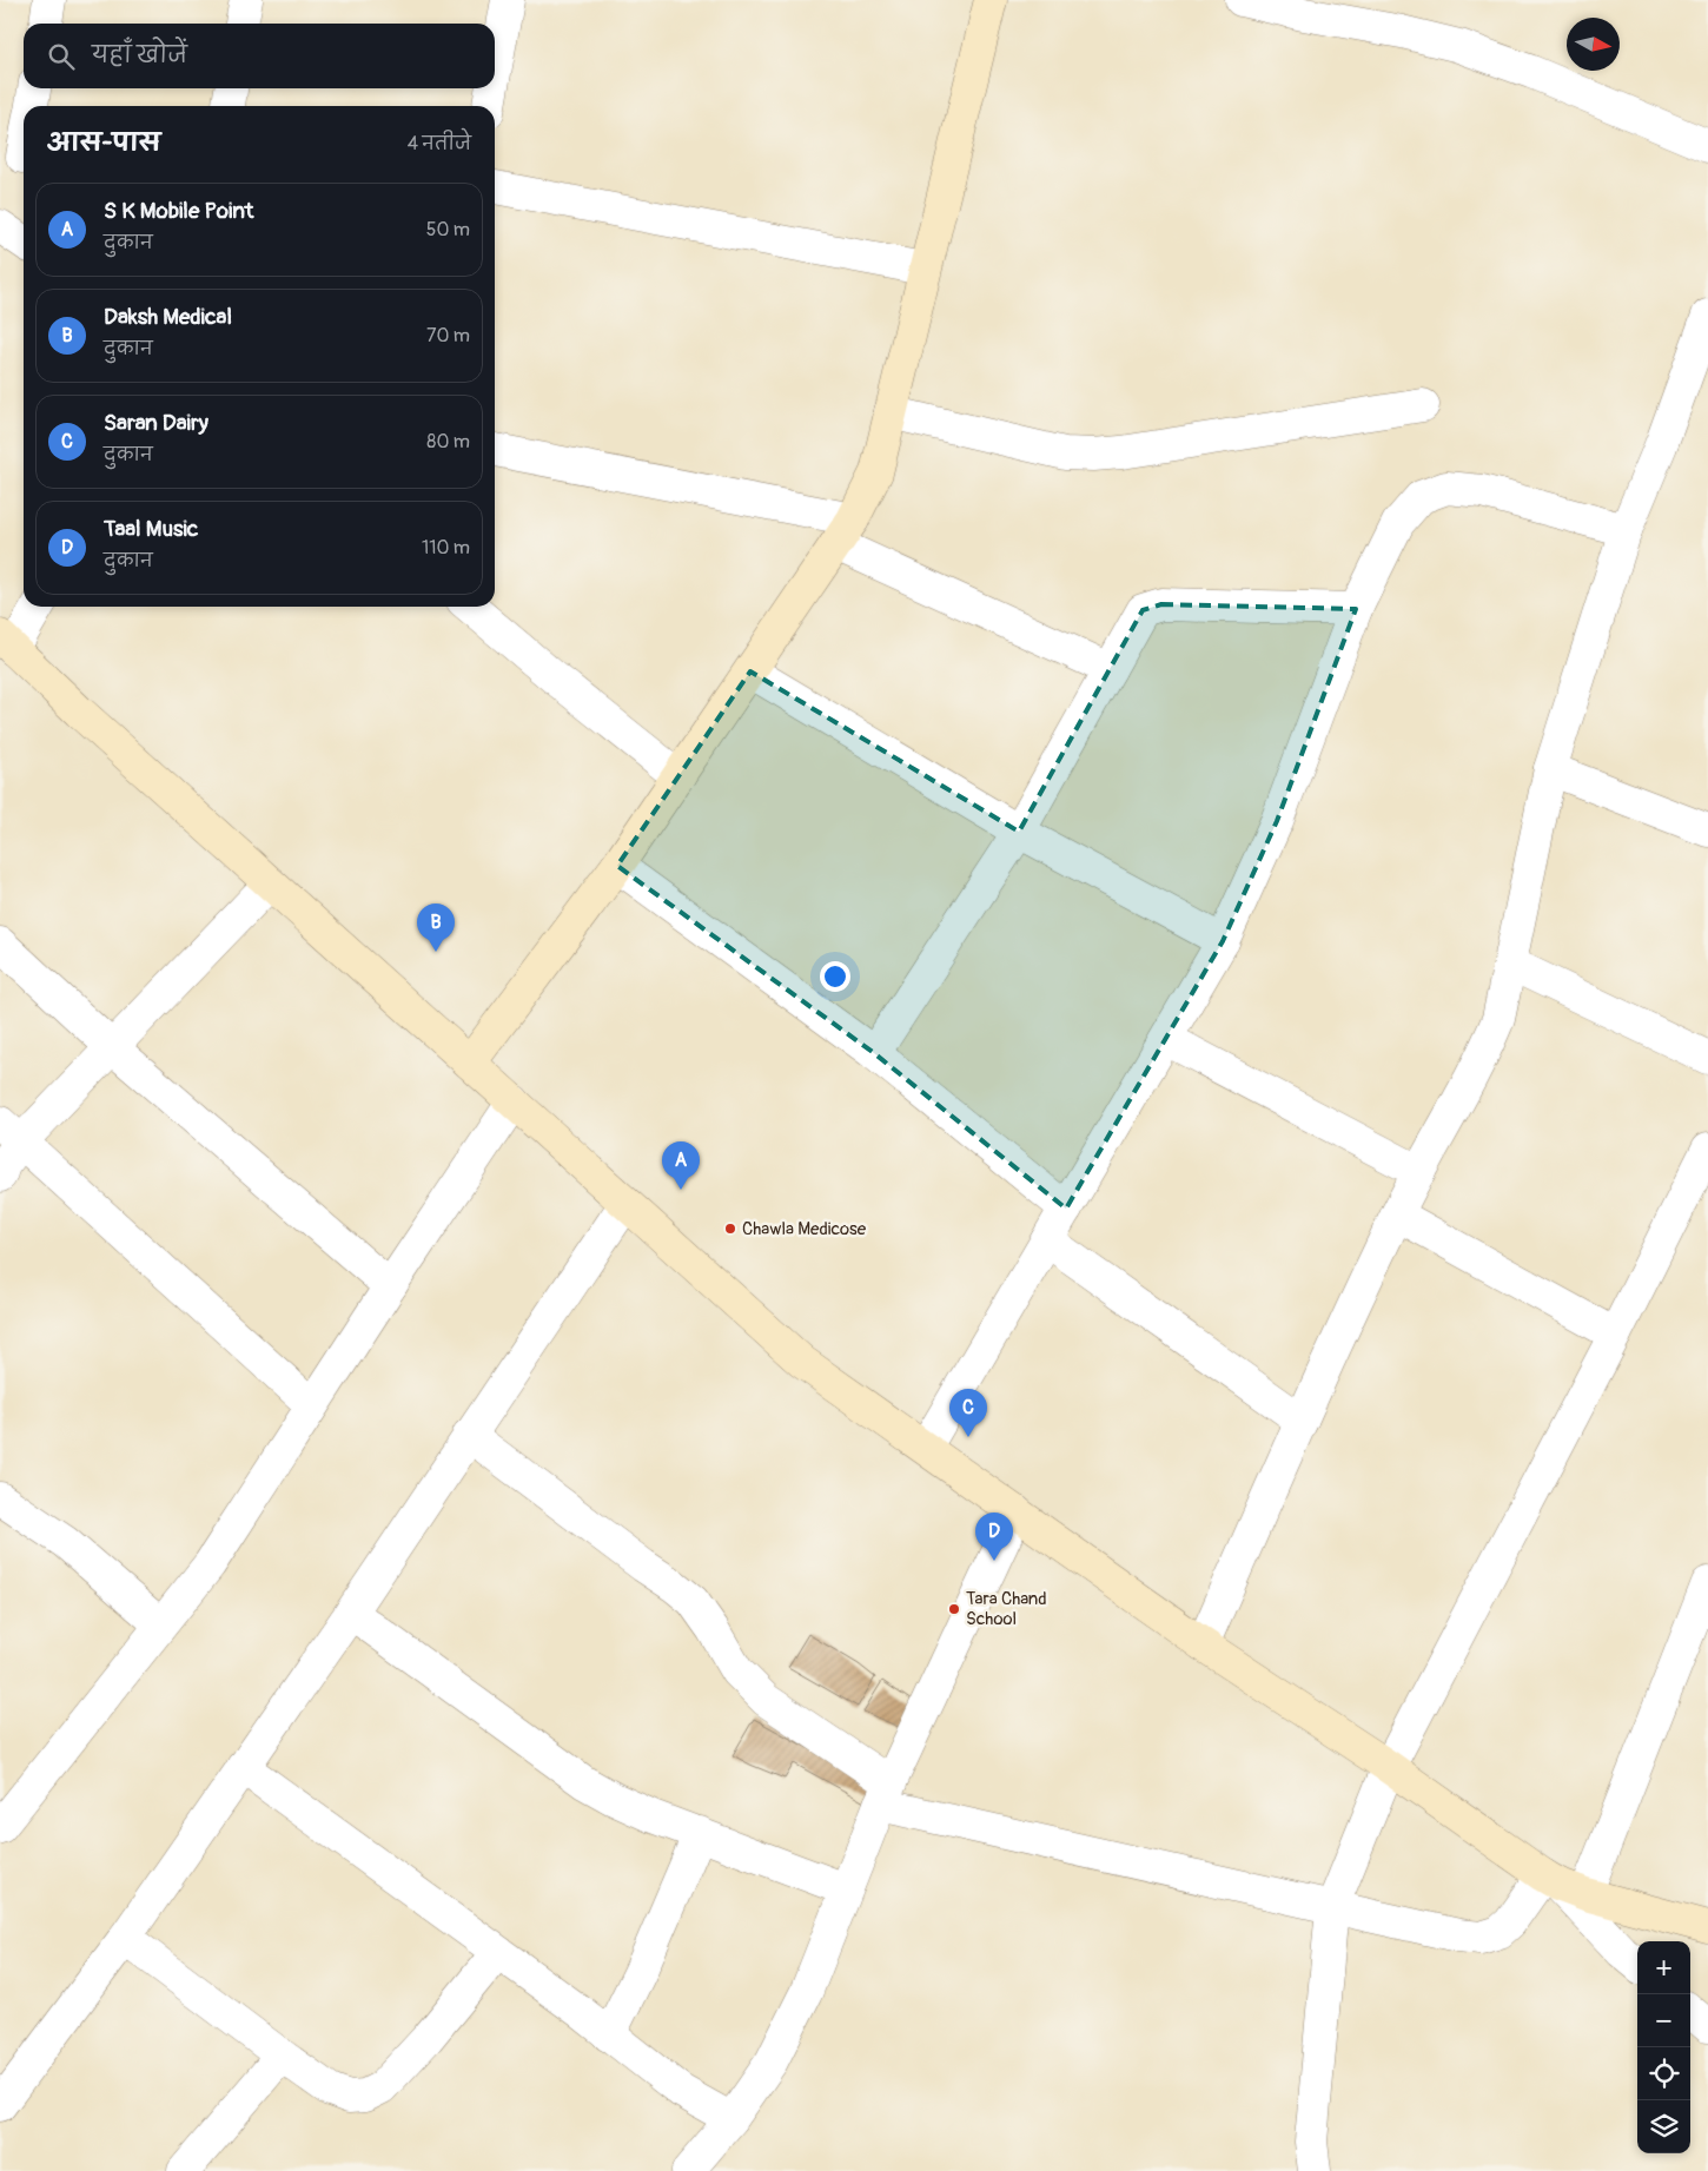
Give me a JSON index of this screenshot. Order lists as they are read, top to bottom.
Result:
{
  "places": ["Chawla Medicose", "Tara Chand School"],
  "north": "right",
  "page": {
    "search": "यहाँ खोजें",
    "heading": ["आस-पास", "4 नतीजे"],
    "list": [
      {
        "mark": "A",
        "name": "S K Mobile Point",
        "note": "दुकान",
        "value": "50 m"
      },
      {
        "mark": "B",
        "name": "Daksh Medical",
        "note": "दुकान",
        "value": "70 m"
      },
      {
        "mark": "C",
        "name": "Saran Dairy",
        "note": "दुकान",
        "value": "80 m"
      },
      {
        "mark": "D",
        "name": "Taal Music",
        "note": "दुकान",
        "value": "110 m"
      }
    ],
    "pins": [
      "B",
      "A",
      "C",
      "D"
    ],
    "map_buttons": ["+", "−"]
  }
}
